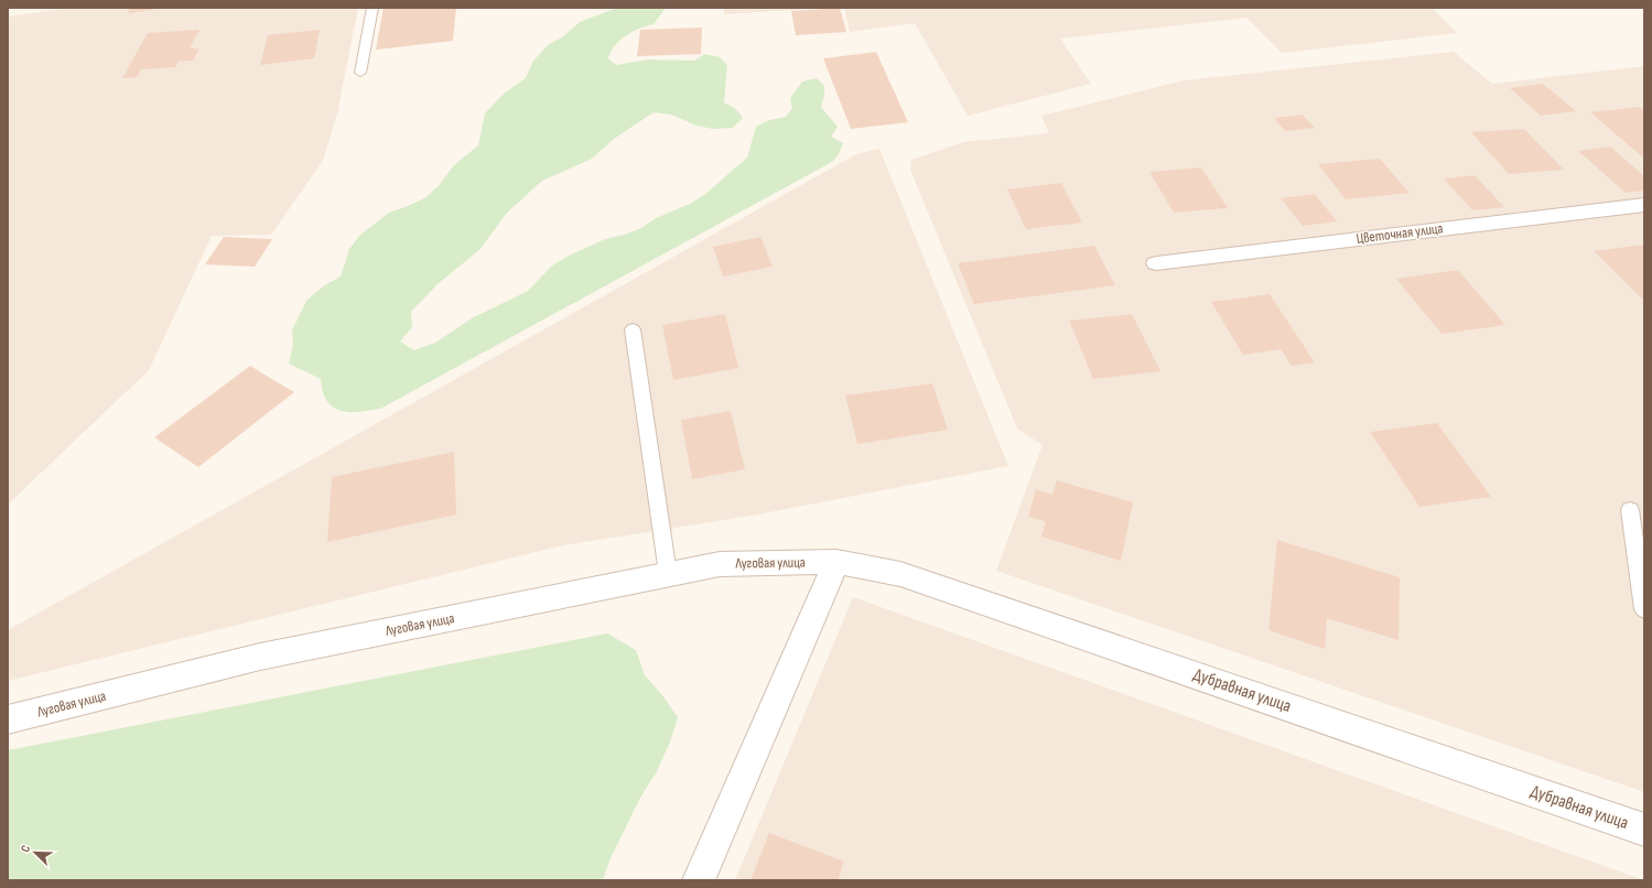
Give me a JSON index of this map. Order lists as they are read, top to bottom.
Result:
{
  "streets": {
    "street": ["Цветочная улица", "Луговая улица", "Дубравная улица"]
  },
  "crossings": [
    ["Луговая улица", "Дубравная улица"]
  ],
  "north": "top left"
}
